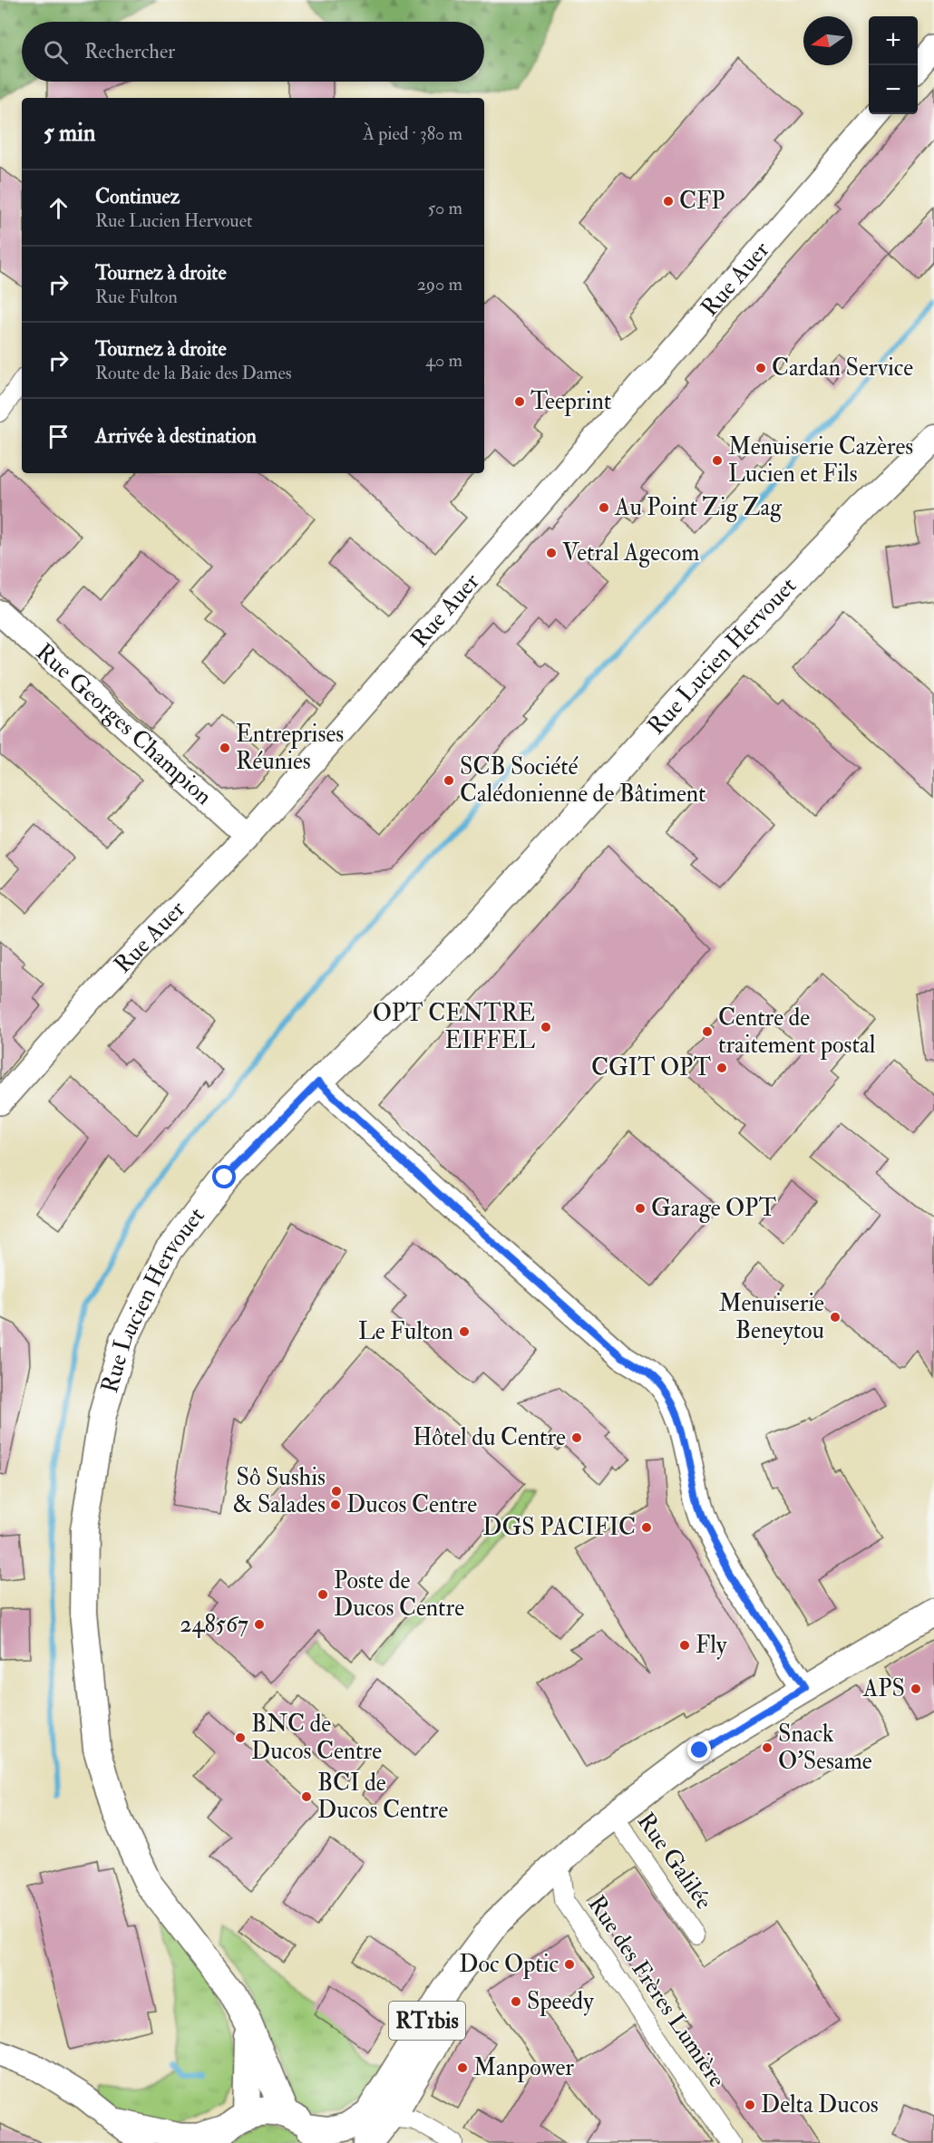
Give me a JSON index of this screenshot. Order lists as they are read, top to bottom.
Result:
{
  "streets": {
    "main road": ["Rue Lucien Hervouet", "RT1bis"],
    "street": [
      "Rue Auer",
      "Rue Georges Champion",
      "Rue Galilée",
      "Rue des Frères Lumière"
    ]
  },
  "crossings": [
    ["Rue Auer", "Rue Georges Champion"],
    ["Rue Galilée", "RT1bis"],
    ["Rue des Frères Lumière", "RT1bis"]
  ],
  "places": [
    "CFP",
    "Cardan Service",
    "Teeprint",
    "Menuiserie Cazères Lucien et Fils",
    "Au Point Zig Zag",
    "Vetral Agecom",
    "Entreprises Réunies",
    "SCB Société Calédonienne de Bâtiment",
    "OPT CENTRE EIFFEL",
    "Centre de traitement postal",
    "CGIT OPT",
    "Garage OPT",
    "Menuiserie Beneytou",
    "Le Fulton",
    "Hôtel du Centre",
    "Sô Sushis & Salades",
    "Ducos Centre",
    "DGS PACIFIC",
    "Poste de Ducos Centre",
    "248567",
    "Fly",
    "APS",
    "BNC de Ducos Centre",
    "Snack O'Sesame",
    "BCI de Ducos Centre",
    "Doc Optic",
    "Speedy",
    "Manpower",
    "Delta Ducos"
  ],
  "north": "left",
  "page": {
    "map_buttons": ["+", "−"],
    "search": "Rechercher",
    "heading": ["5 min", "À pied · 380 m"],
    "list": [
      ["Continuez", "Rue Lucien Hervouet", "50 m"],
      ["Tournez à droite", "Rue Fulton", "290 m"],
      ["Tournez à droite", "Route de la Baie des Dames", "40 m"],
      "Arrivée à destination"
    ]
  }
}
